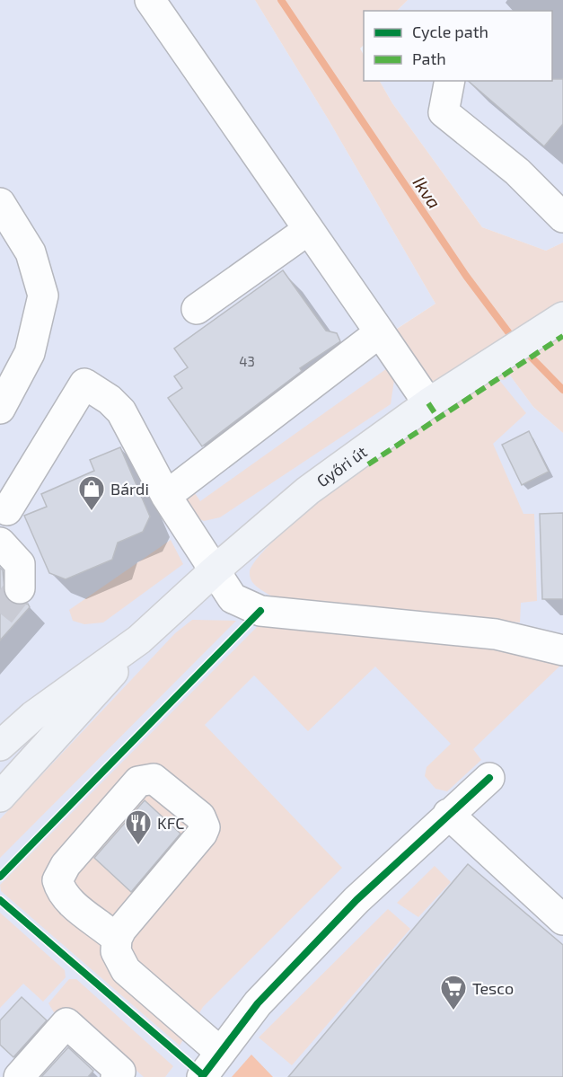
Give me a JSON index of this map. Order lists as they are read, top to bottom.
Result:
{
  "streets": {
    "main road": ["Győri út"]
  },
  "water": ["Ikva"],
  "places": {
    "shop": ["Bárdi"],
    "restaurant": ["KFC"],
    "supermarket": ["Tesco"]
  },
  "house_numbers": ["43"],
  "legend": ["Cycle path", "Path"]
}
